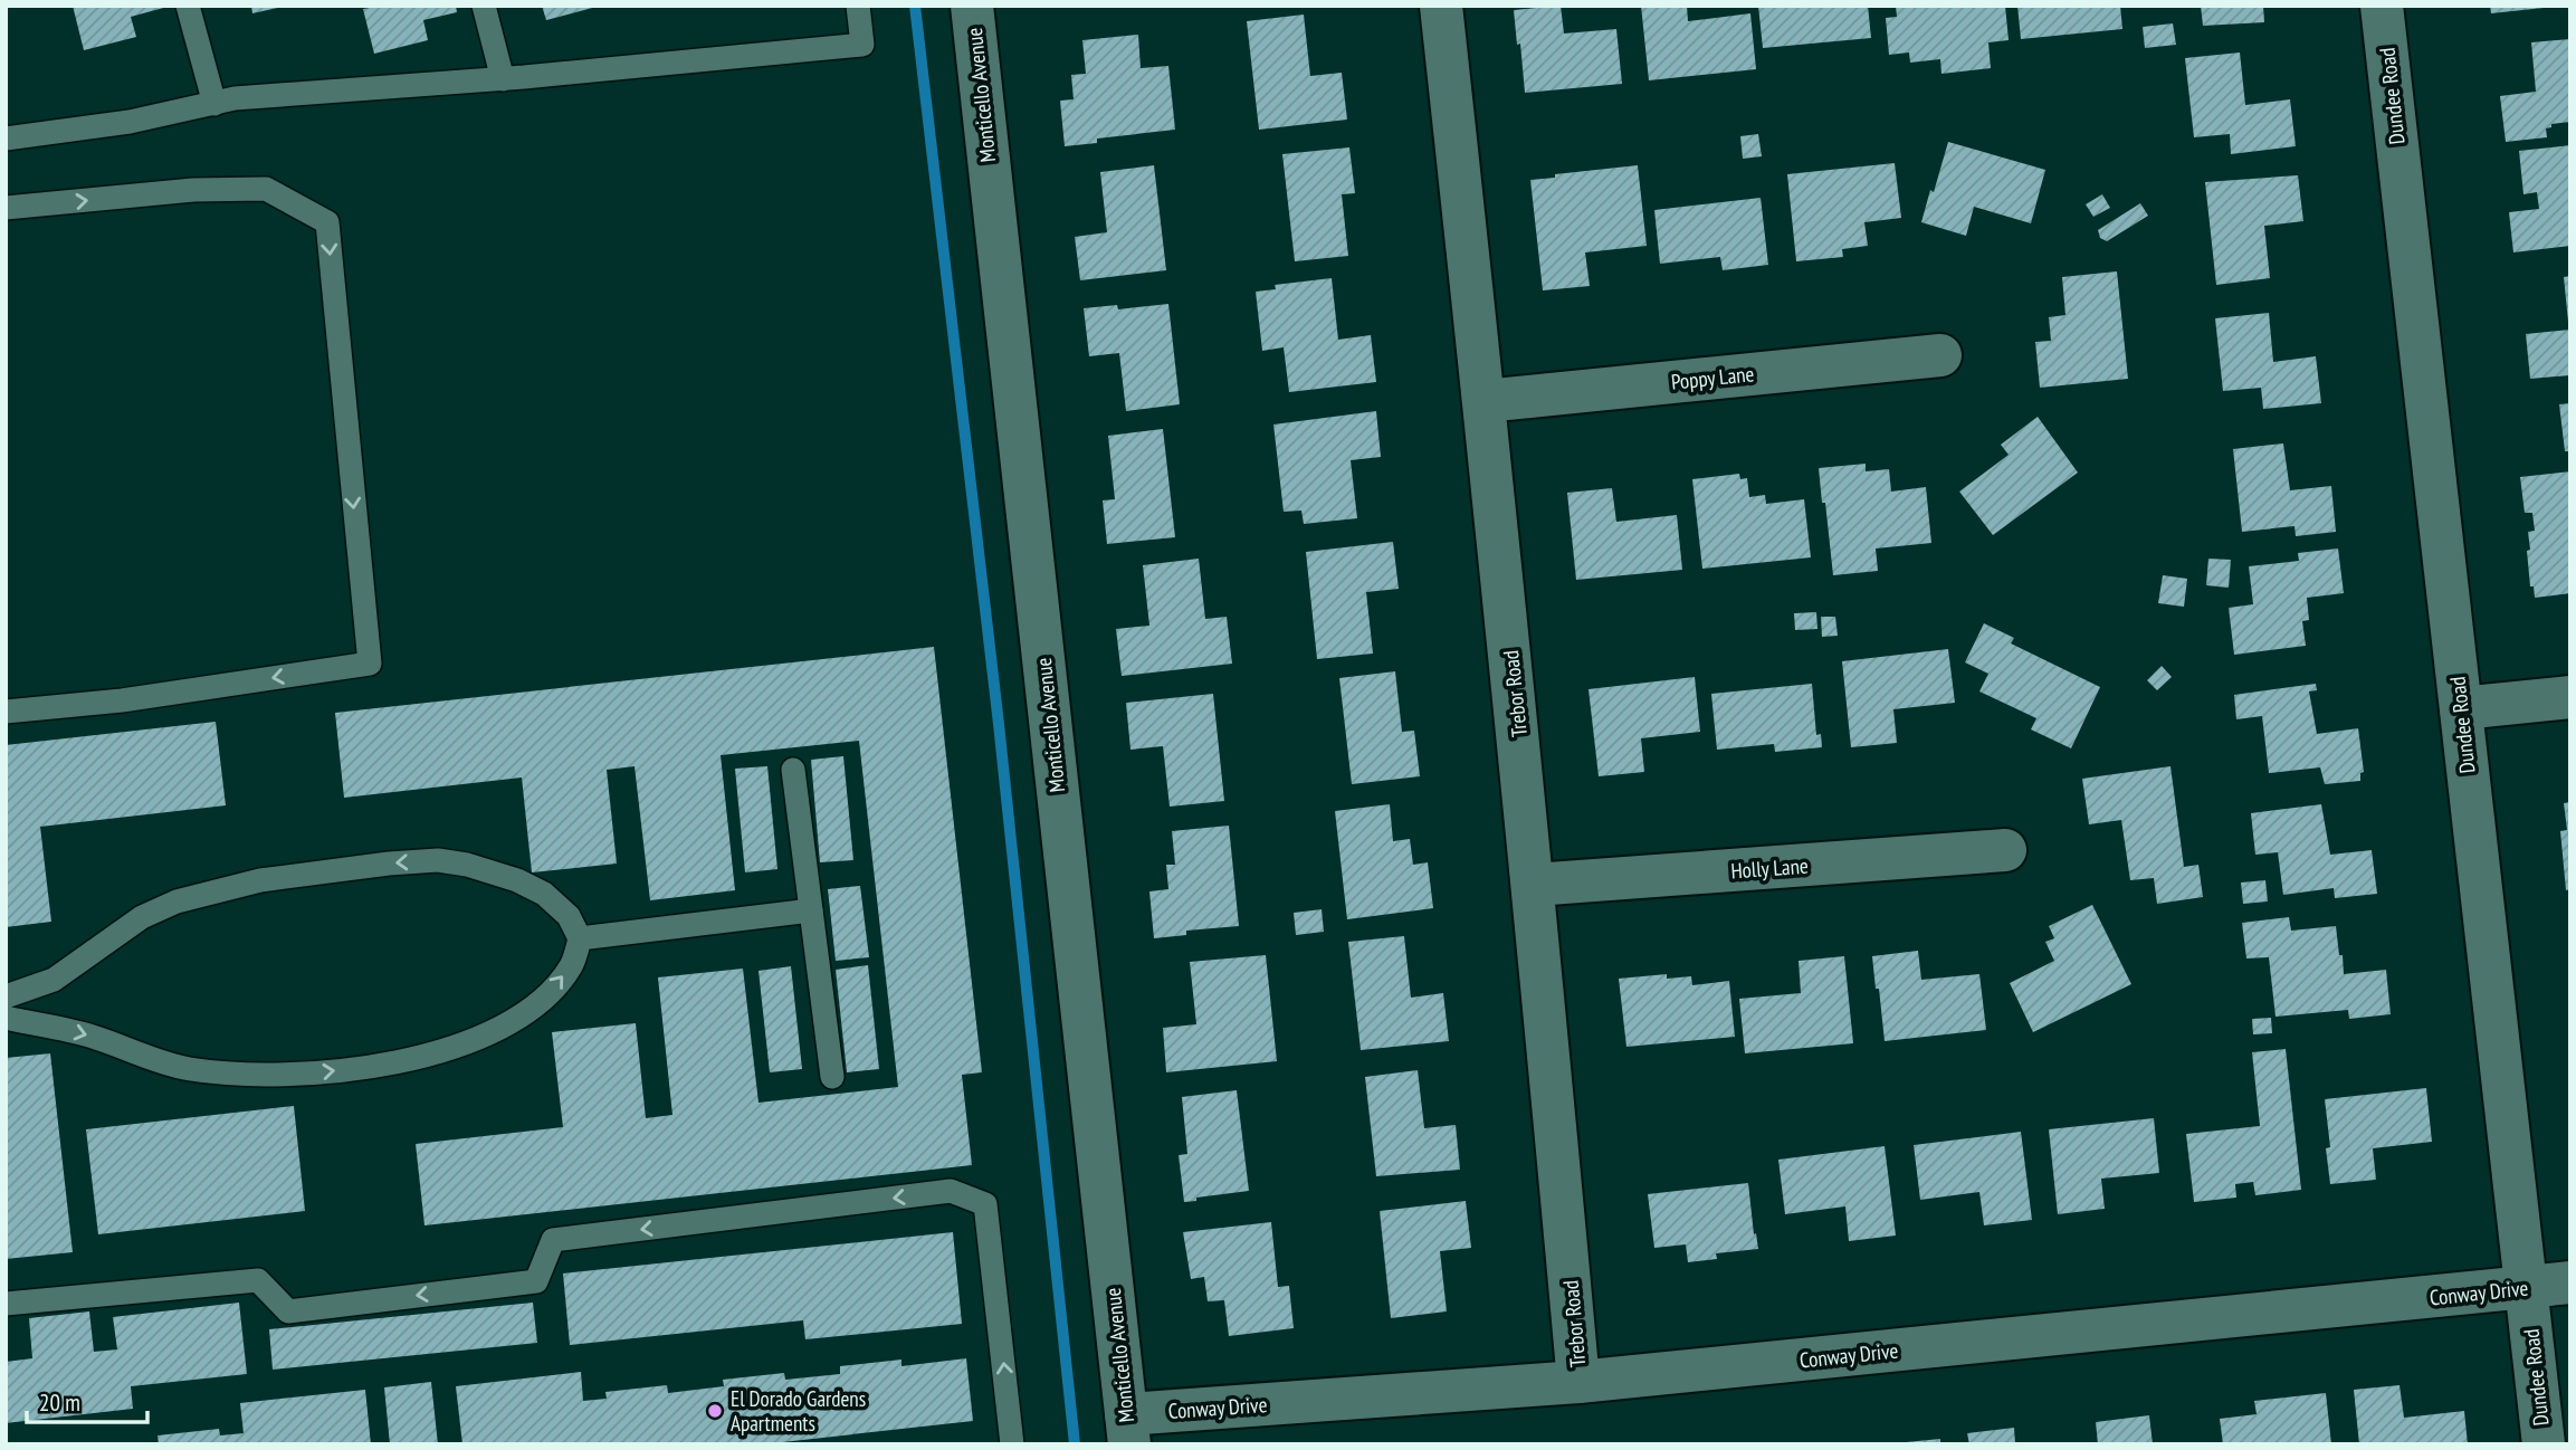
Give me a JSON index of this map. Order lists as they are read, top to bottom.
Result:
{
  "streets": {
    "street": [
      "Monticello Avenue",
      "Dundee Road",
      "Poppy Lane",
      "Trebor Road",
      "Holly Lane",
      "Conway Drive"
    ]
  },
  "crossings": [
    ["Monticello Avenue", "Conway Drive"],
    ["Dundee Road", "Conway Drive"],
    ["Poppy Lane", "Trebor Road"],
    ["Trebor Road", "Holly Lane"],
    ["Trebor Road", "Conway Drive"]
  ],
  "places": ["El Dorado Gardens Apartments"],
  "scale_bar": "20 m"
}
